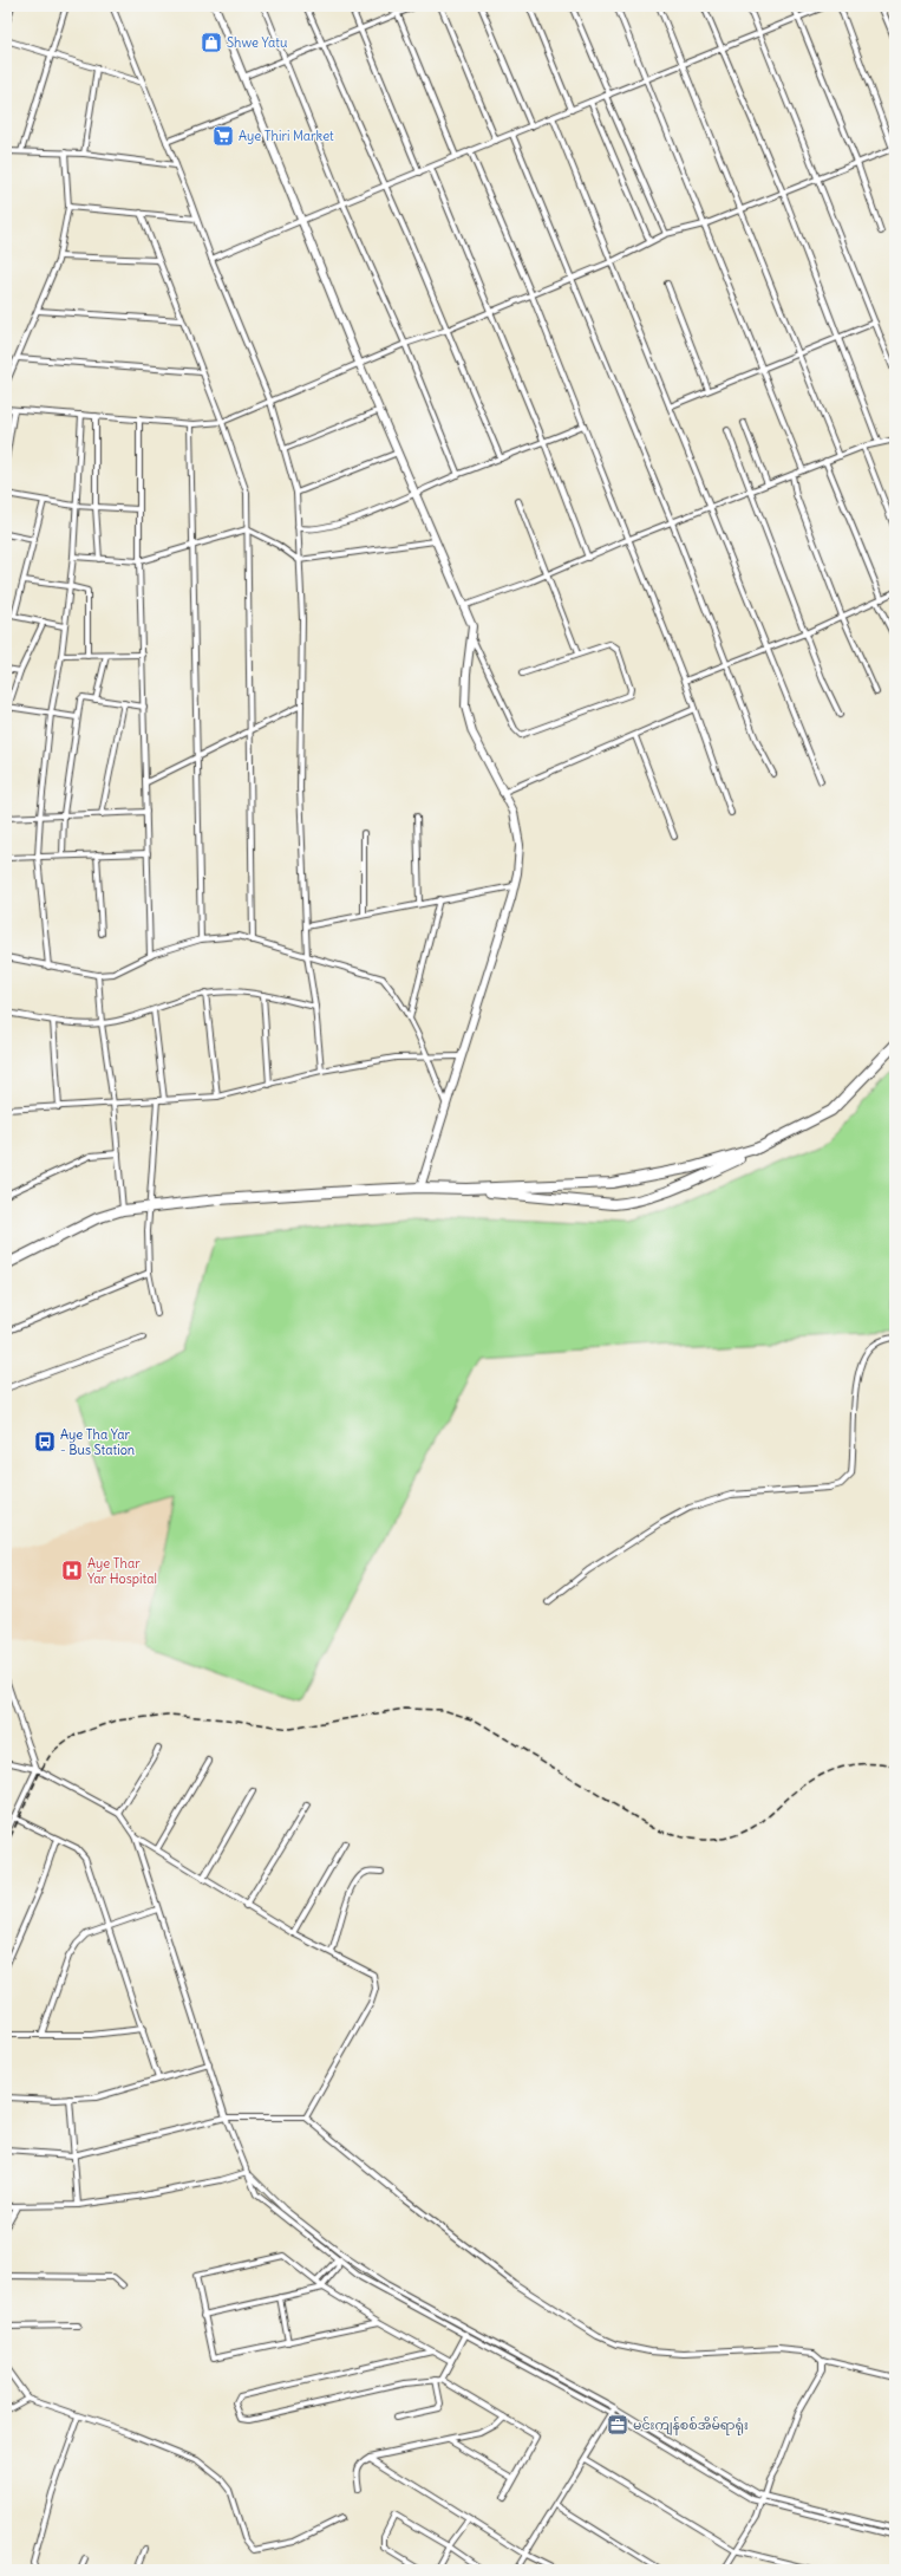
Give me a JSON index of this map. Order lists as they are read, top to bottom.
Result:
{
  "places": {
    "shop": ["Shwe Yatu"],
    "supermarket": ["Aye Thiri Market"],
    "bus stop": ["Aye Tha Yar - Bus Station"],
    "hospital": ["Aye Thar Yar Hospital"],
    "office": ["မင်းကျန်စစ်အိမ်ရာရုံး"]
  }
}
